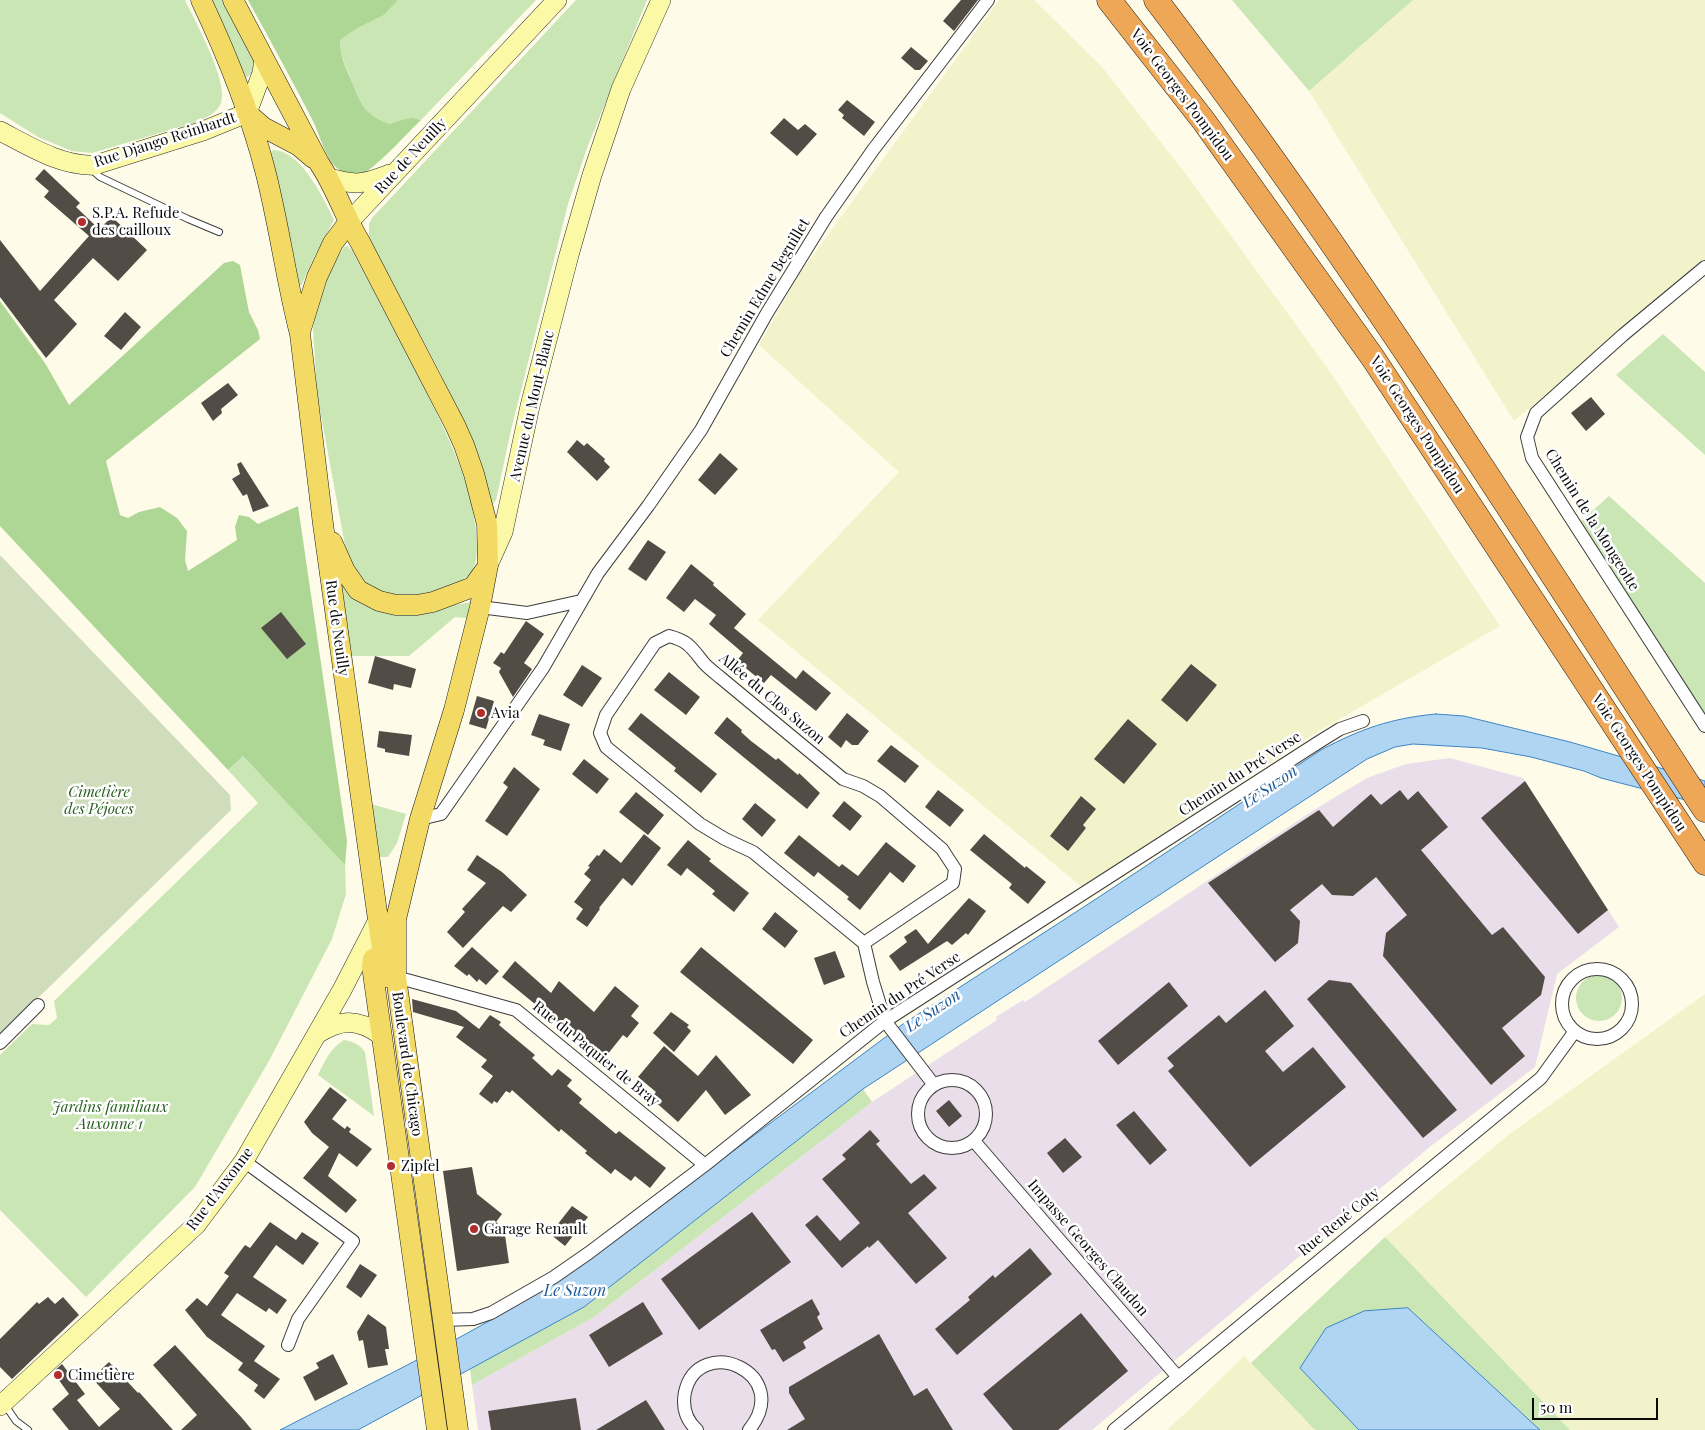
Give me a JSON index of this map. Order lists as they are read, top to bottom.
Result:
{
  "streets": {
    "highway": ["Voie Georges Pompidou"],
    "main road": [
      "Rue Django Reinhardt",
      "Rue de Neuilly",
      "Avenue du Mont-Blanc",
      "Boulevard de Chicago",
      "Rue d'Auxonne"
    ],
    "street": [
      "Chemin Edme Beguillet",
      "Chemin de la Mongeotte",
      "Allée du Clos Suzon",
      "Chemin du Pré Verse",
      "Rue du Paquier de Bray",
      "Rue René Coty",
      "Impasse Georges Claudon"
    ]
  },
  "crossings": [
    ["Rue Django Reinhardt", "Rue de Neuilly"],
    ["Rue de Neuilly", "Boulevard de Chicago"],
    ["Rue de Neuilly", "Rue d'Auxonne"],
    ["Chemin Edme Beguillet", "Avenue du Mont-Blanc"],
    ["Chemin Edme Beguillet", "Boulevard de Chicago"],
    ["Avenue du Mont-Blanc", "Boulevard de Chicago"],
    ["Chemin du Pré Verse", "Rue du Paquier de Bray"],
    ["Chemin du Pré Verse", "Boulevard de Chicago"],
    ["Rue du Paquier de Bray", "Boulevard de Chicago"],
    ["Boulevard de Chicago", "Rue d'Auxonne"],
    ["Rue René Coty", "Impasse Georges Claudon"]
  ],
  "water": ["Le Suzon"],
  "parks": ["Cimetière des Péjoces", "Jardins familiaux Auxonne 1"],
  "places": [
    "S.P.A. Refude des cailloux",
    "Avia",
    "Zipfel",
    "Garage Renault",
    "Cimetière"
  ],
  "scale_bar": "50 m"
}
